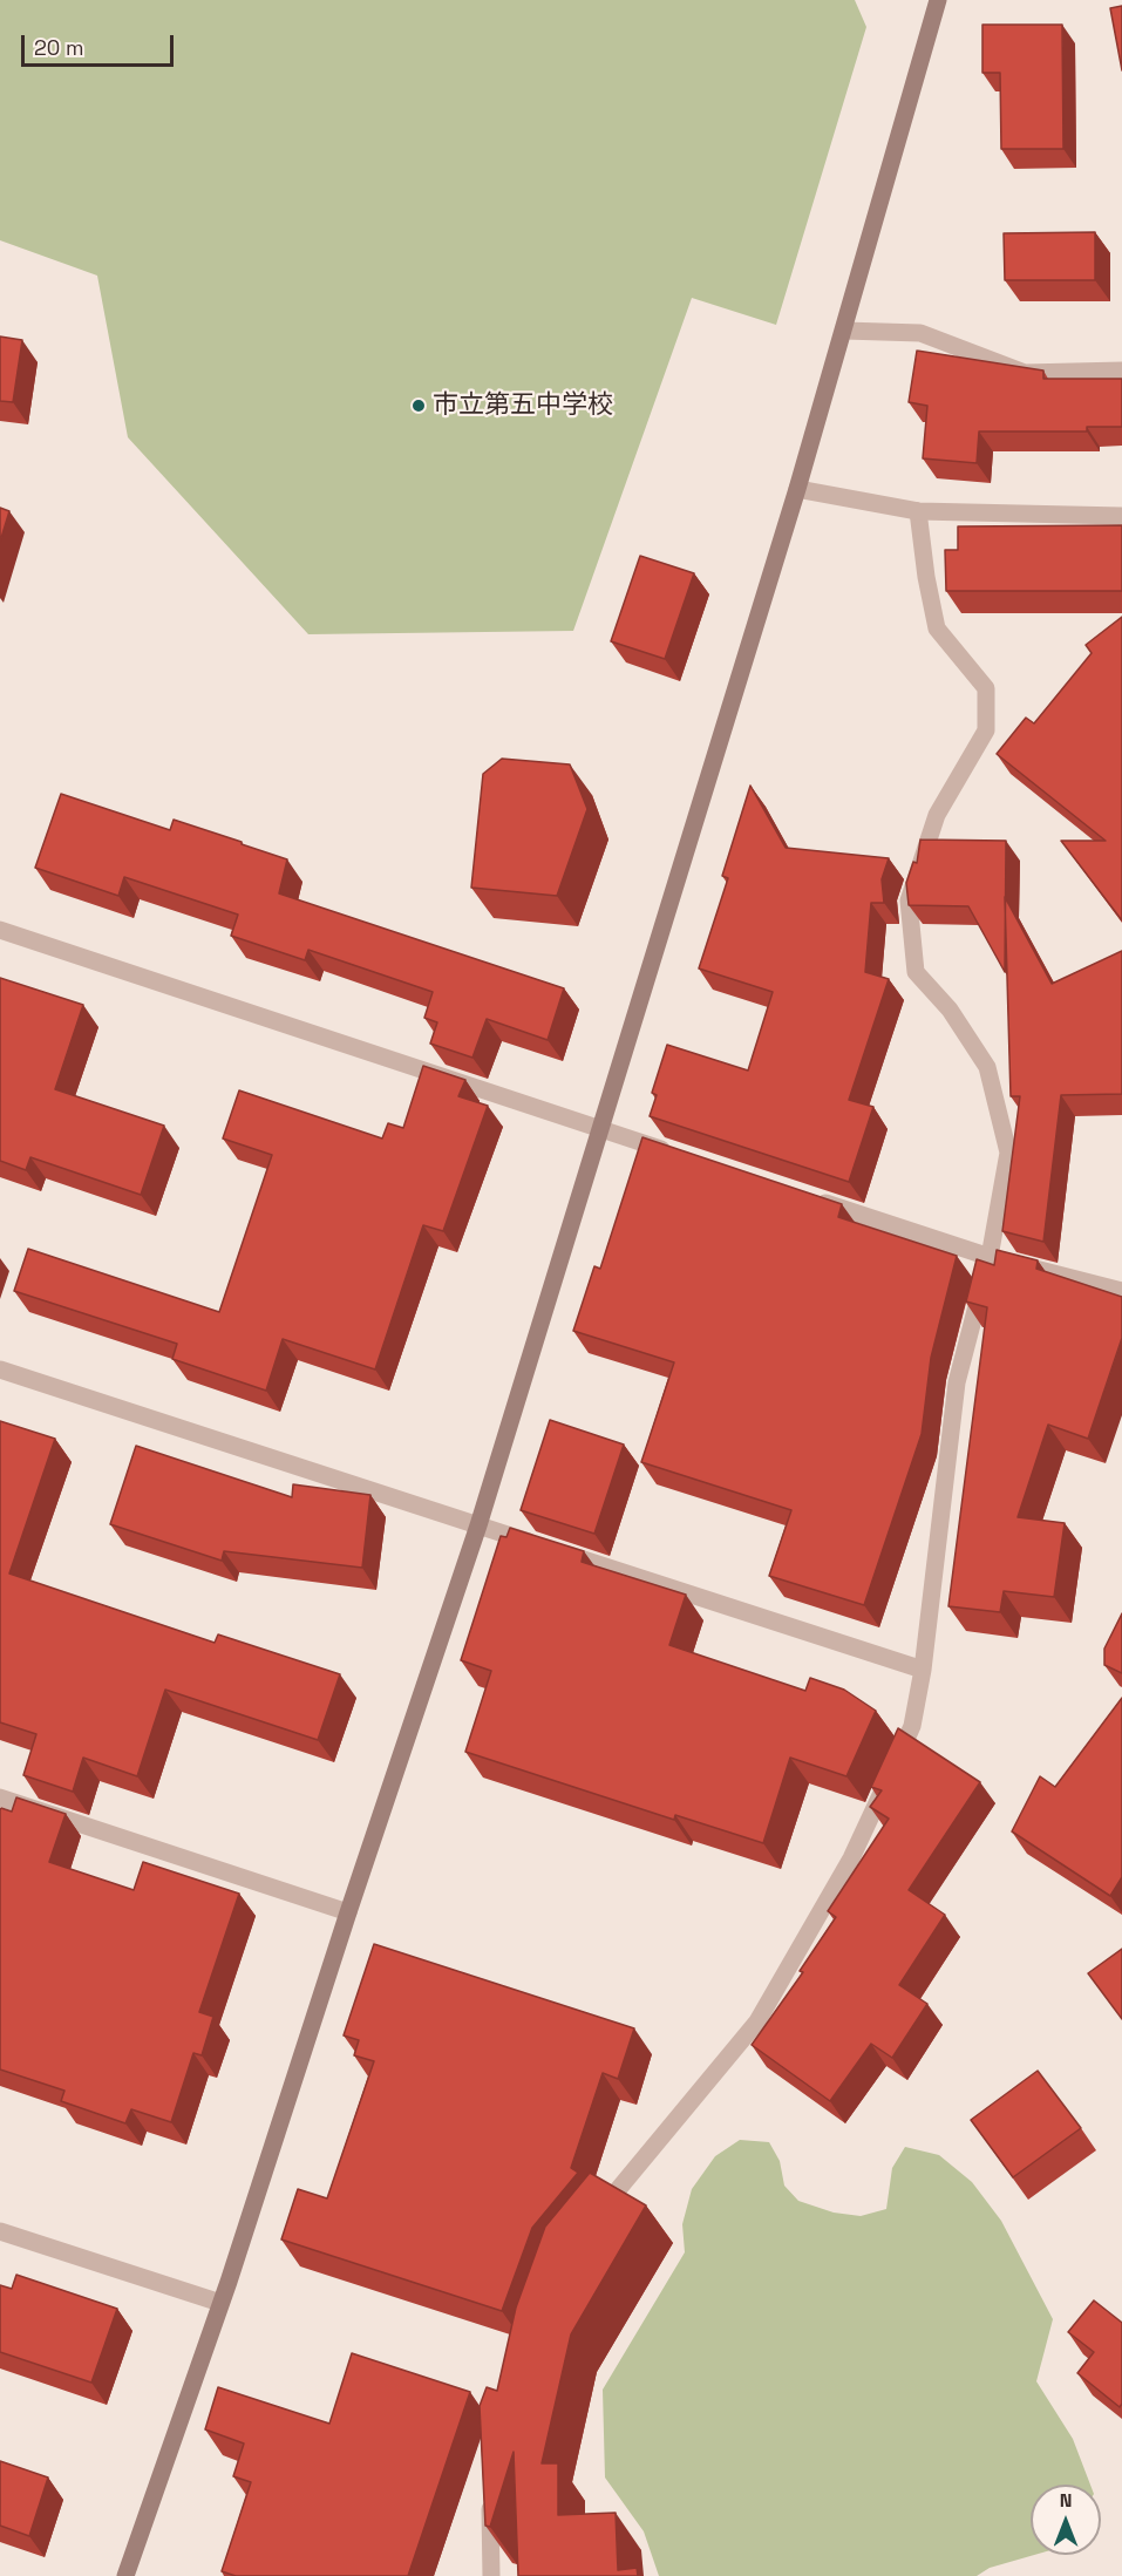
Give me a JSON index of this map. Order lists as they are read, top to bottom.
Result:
{
  "places": ["市立第五中学校"],
  "scale_bar": "20 m",
  "north": "top"
}
